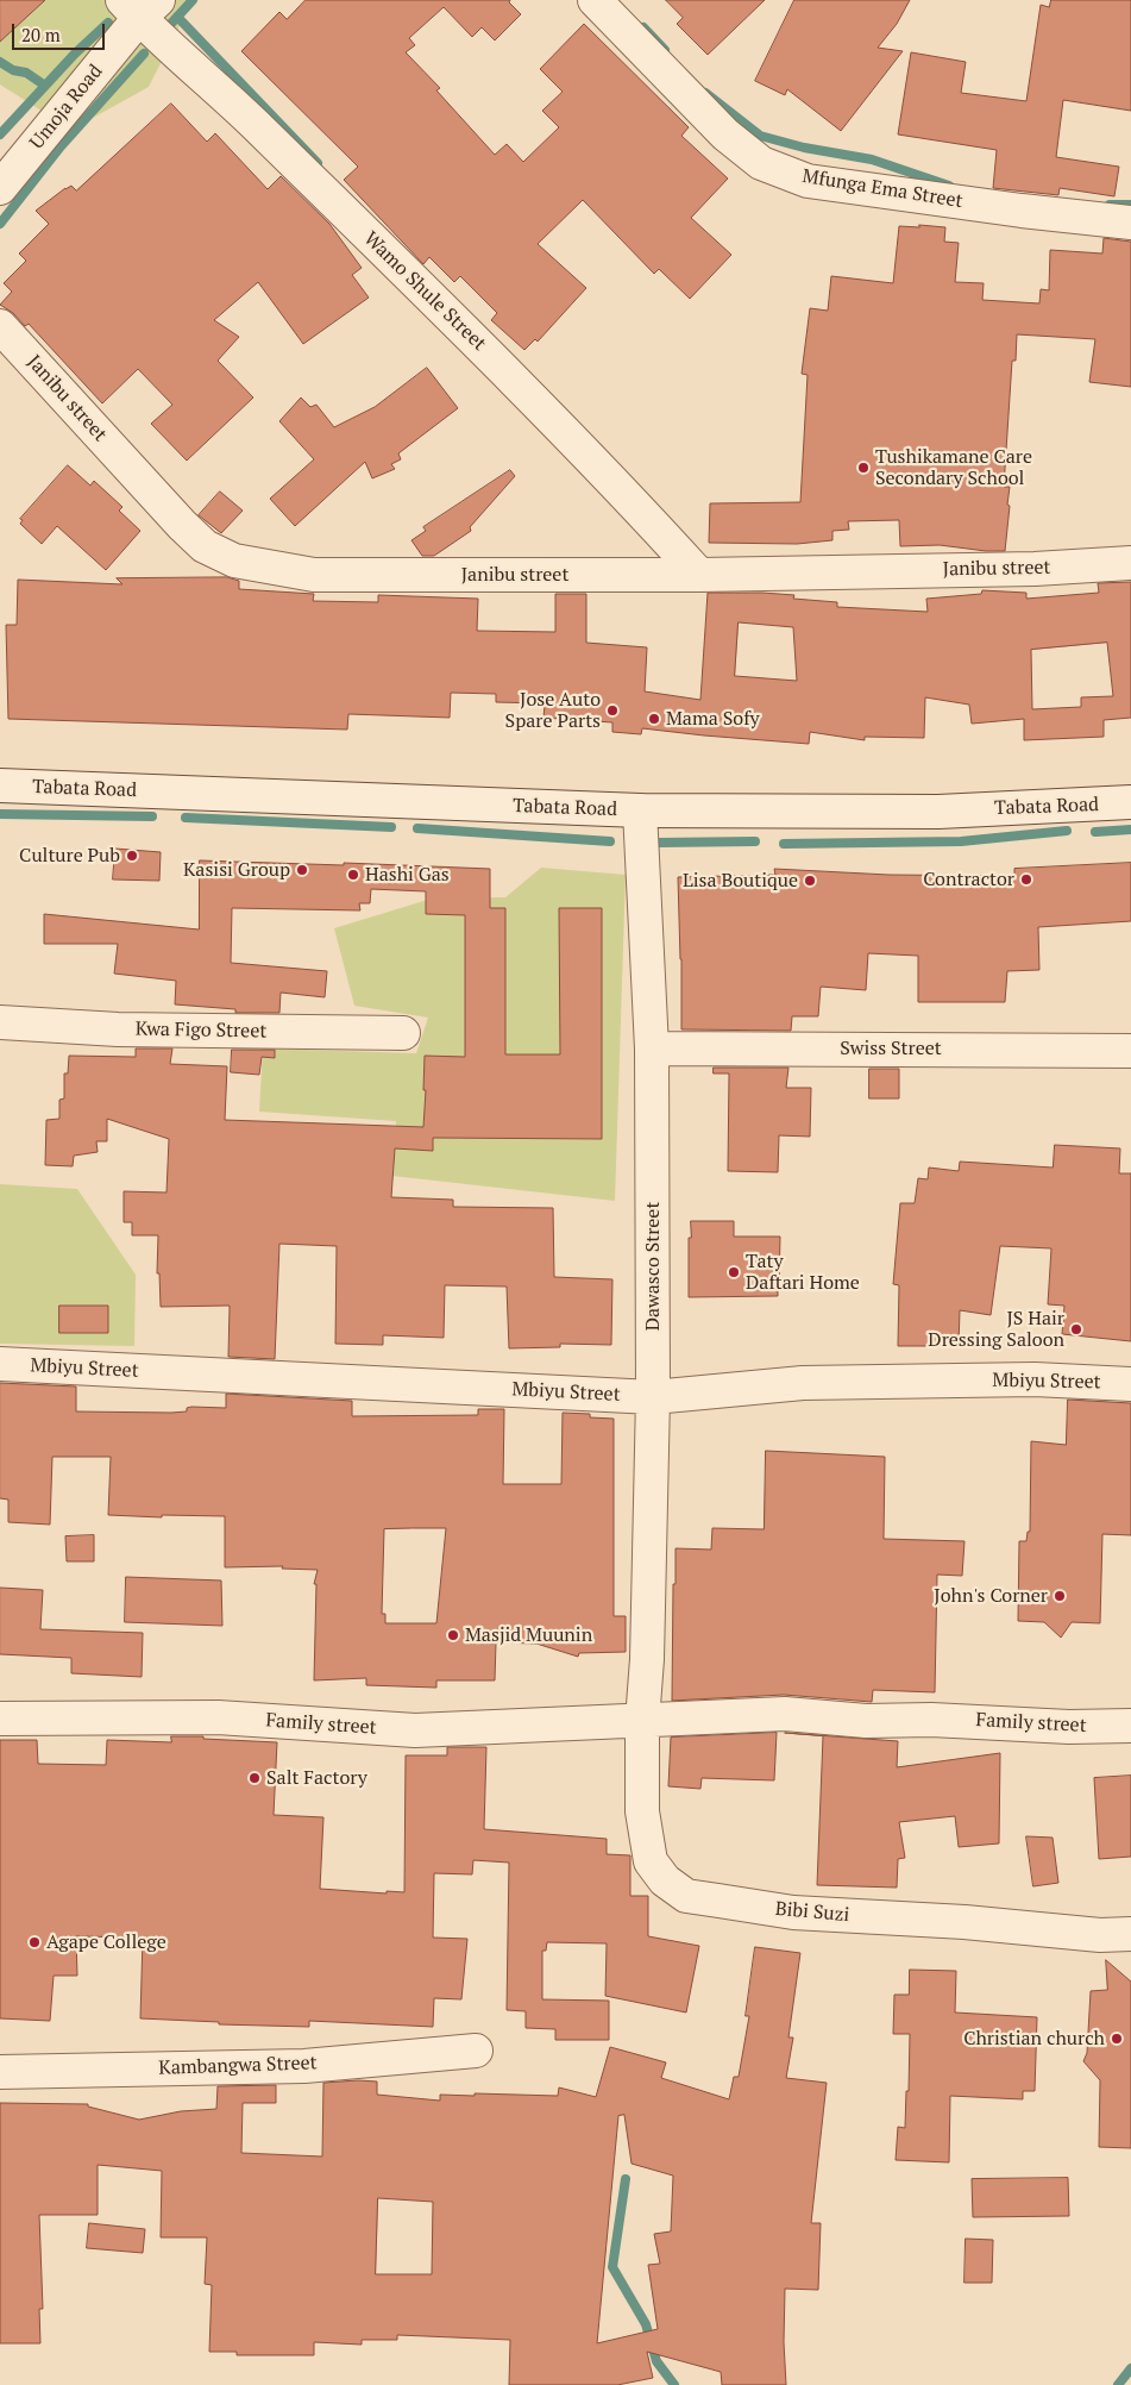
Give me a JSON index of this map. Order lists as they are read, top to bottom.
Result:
{
  "streets": {
    "street": [
      "Umoja Road",
      "Mfunga Ema Street",
      "Wamo Shule Street",
      "Janibu street",
      "Tabata Road",
      "Kwa Figo Street",
      "Swiss Street",
      "Dawasco Street",
      "Mbiyu Street",
      "Family street",
      "Bibi Suzi",
      "Kambangwa Street"
    ]
  },
  "crossings": [
    ["Umoja Road", "Wamo Shule Street"],
    ["Wamo Shule Street", "Janibu street"],
    ["Tabata Road", "Dawasco Street"],
    ["Swiss Street", "Dawasco Street"],
    ["Dawasco Street", "Mbiyu Street"],
    ["Dawasco Street", "Family street"],
    ["Dawasco Street", "Bibi Suzi"],
    ["Family street", "Bibi Suzi"]
  ],
  "places": [
    "Tushikamane Care Secondary School",
    "Jose Auto Spare Parts",
    "Mama Sofy",
    "Culture Pub",
    "Kasisi Group",
    "Hashi Gas",
    "Contractor",
    "Lisa Boutique",
    "Taty Daftari Home",
    "JS Hair Dressing Saloon",
    "John's Corner",
    "Masjid Muunin",
    "Salt Factory",
    "Agape College",
    "Christian church"
  ],
  "scale_bar": "20 m"
}
